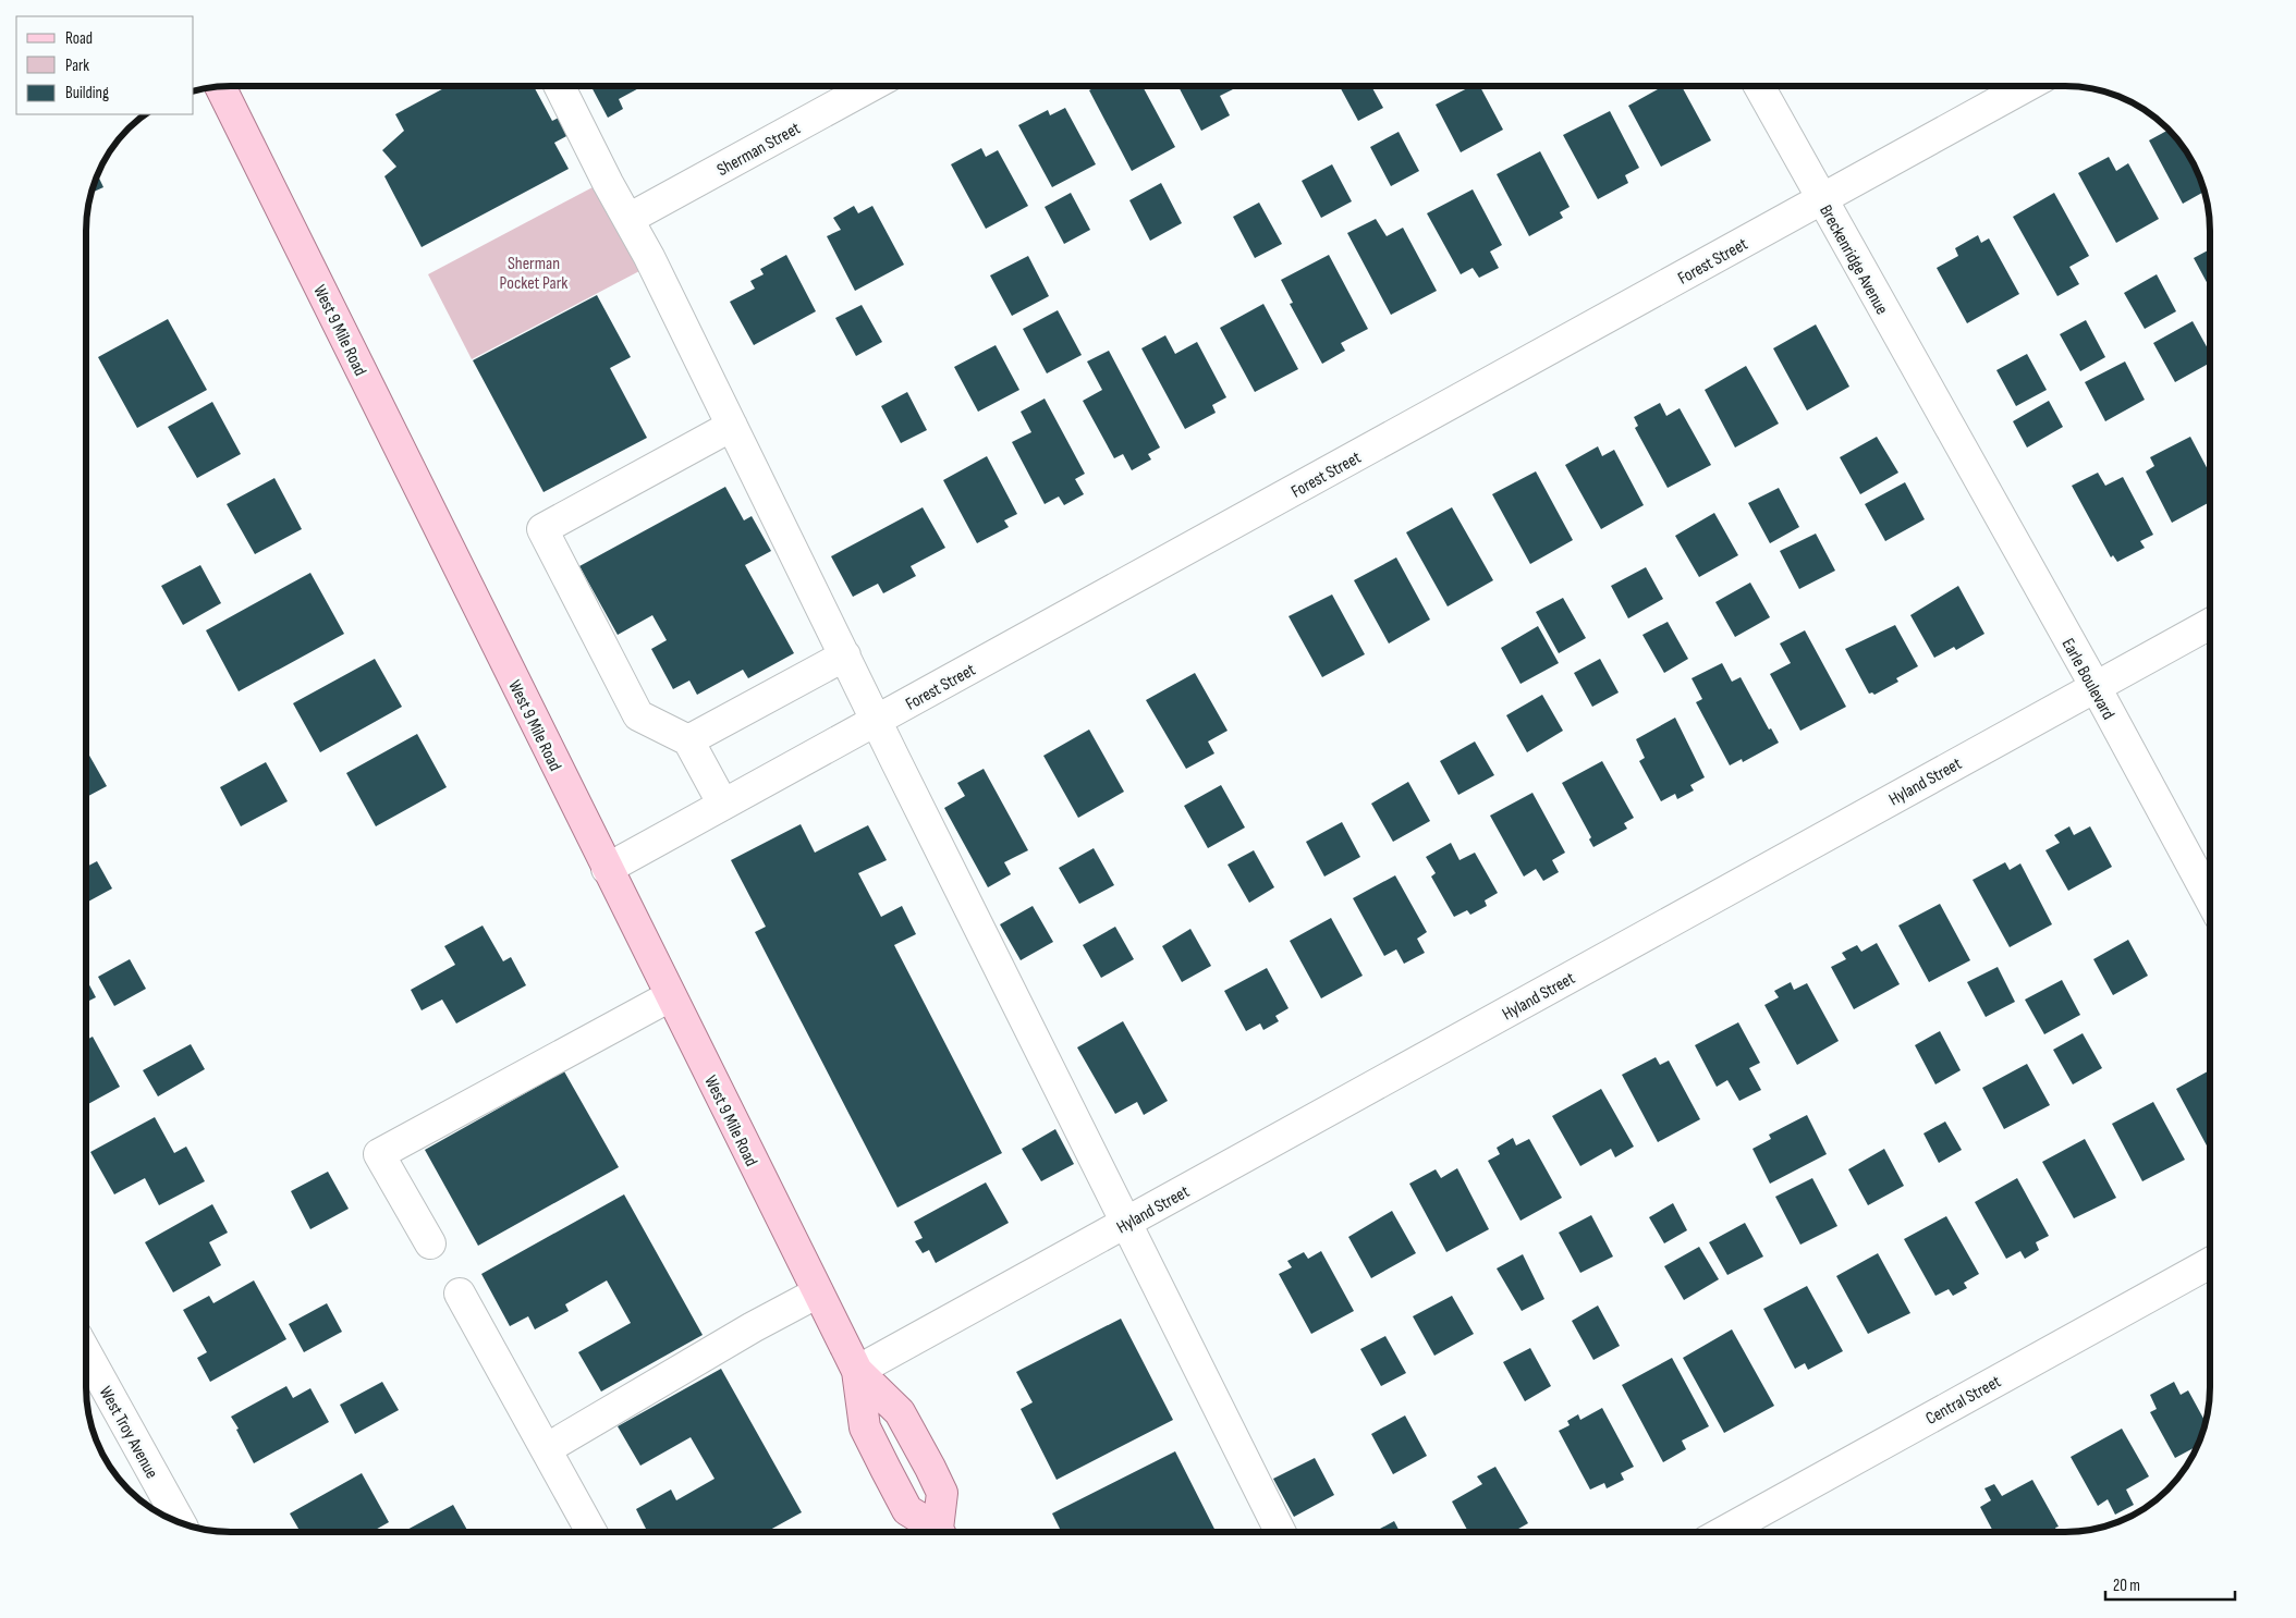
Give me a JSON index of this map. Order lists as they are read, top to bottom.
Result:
{
  "streets": {
    "main road": ["West 9 Mile Road"],
    "street": [
      "Sherman Street",
      "Breckenridge Avenue",
      "Forest Street",
      "Earle Boulevard",
      "Hyland Street",
      "Central Street",
      "West Troy Avenue"
    ]
  },
  "crossings": [
    ["Breckenridge Avenue", "Forest Street"],
    ["Breckenridge Avenue", "Earle Boulevard"],
    ["Forest Street", "West 9 Mile Road"],
    ["West 9 Mile Road", "Hyland Street"],
    ["Earle Boulevard", "Hyland Street"]
  ],
  "parks": ["Sherman Pocket Park"],
  "legend": ["Road", "Park", "Building"],
  "scale_bar": "20 m"
}
